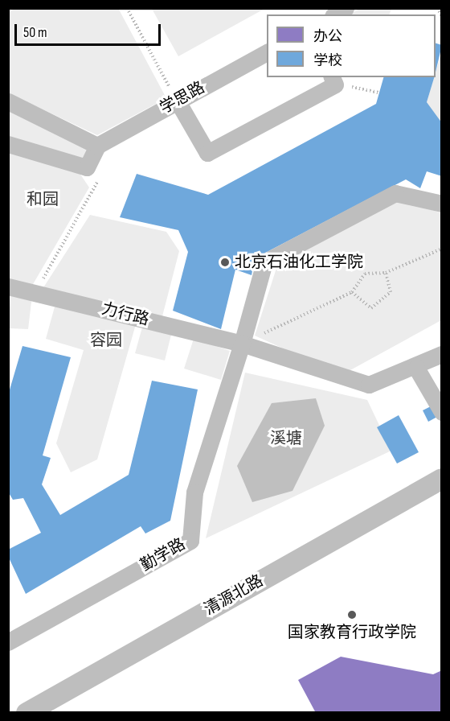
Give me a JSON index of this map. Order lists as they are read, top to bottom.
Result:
{
  "streets": {
    "street": [
      "学思路",
      "力行路",
      "勤学路",
      "清源北路"
    ]
  },
  "crossings": [
    ["力行路", "勤学路"]
  ],
  "parks": ["和园", "容园", "溪塘"],
  "places": ["北京石油化工学院", "国家教育行政学院"],
  "legend": ["办公", "学校"],
  "scale_bar": "50 m"
}
